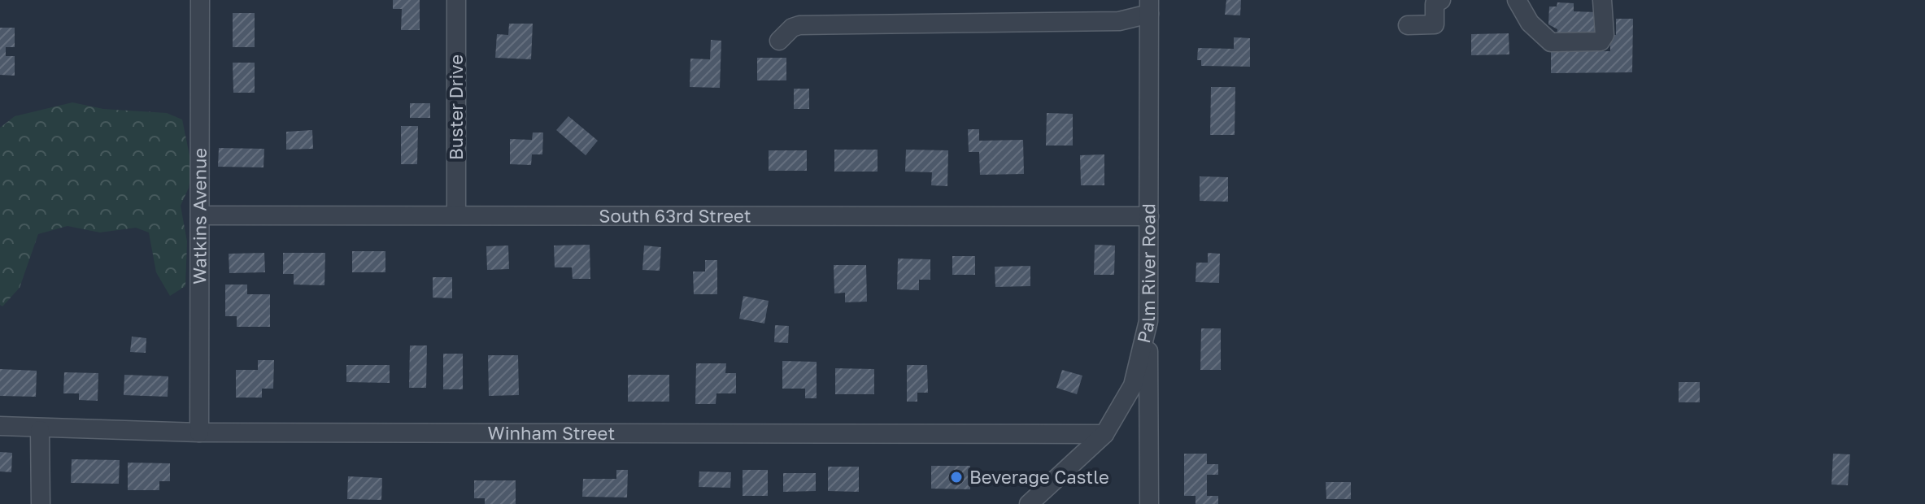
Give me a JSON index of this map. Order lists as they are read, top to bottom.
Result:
{
  "streets": {
    "street": [
      "Buster Drive",
      "South 63rd Street",
      "Watkins Avenue",
      "Palm River Road",
      "Winham Street"
    ]
  },
  "crossings": [
    ["Buster Drive", "South 63rd Street"],
    ["South 63rd Street", "Watkins Avenue"],
    ["South 63rd Street", "Palm River Road"],
    ["Watkins Avenue", "Winham Street"],
    ["Palm River Road", "Winham Street"]
  ],
  "places": ["Beverage Castle"]
}
